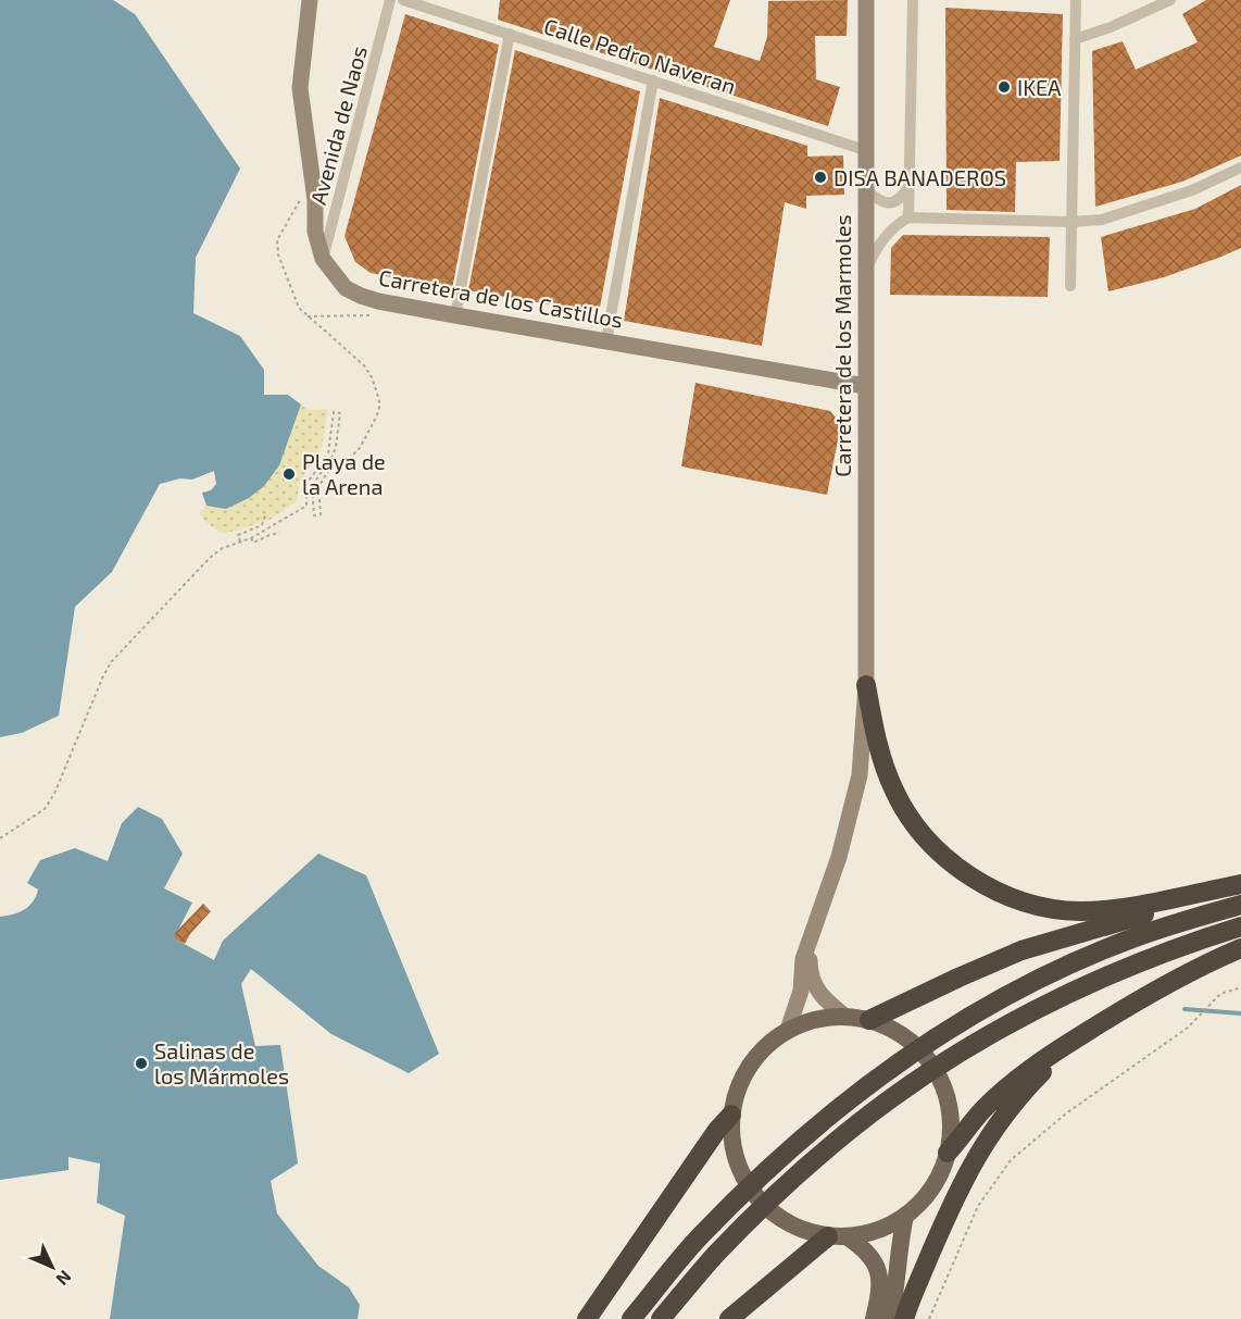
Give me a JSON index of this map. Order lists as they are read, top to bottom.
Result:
{
  "streets": {
    "main road": ["Carretera de los Castillos", "Carretera de los Marmoles"],
    "street": ["Calle Pedro Naveran", "Avenida de Naos"]
  },
  "crossings": [
    ["Calle Pedro Naveran", "Carretera de los Marmoles"],
    ["Avenida de Naos", "Carretera de los Castillos"],
    ["Carretera de los Castillos", "Carretera de los Marmoles"]
  ],
  "places": [
    "IKEA",
    "DISA BANADEROS",
    "Playa de la Arena",
    "Salinas de los Mármoles"
  ],
  "north": "bottom right"
}
